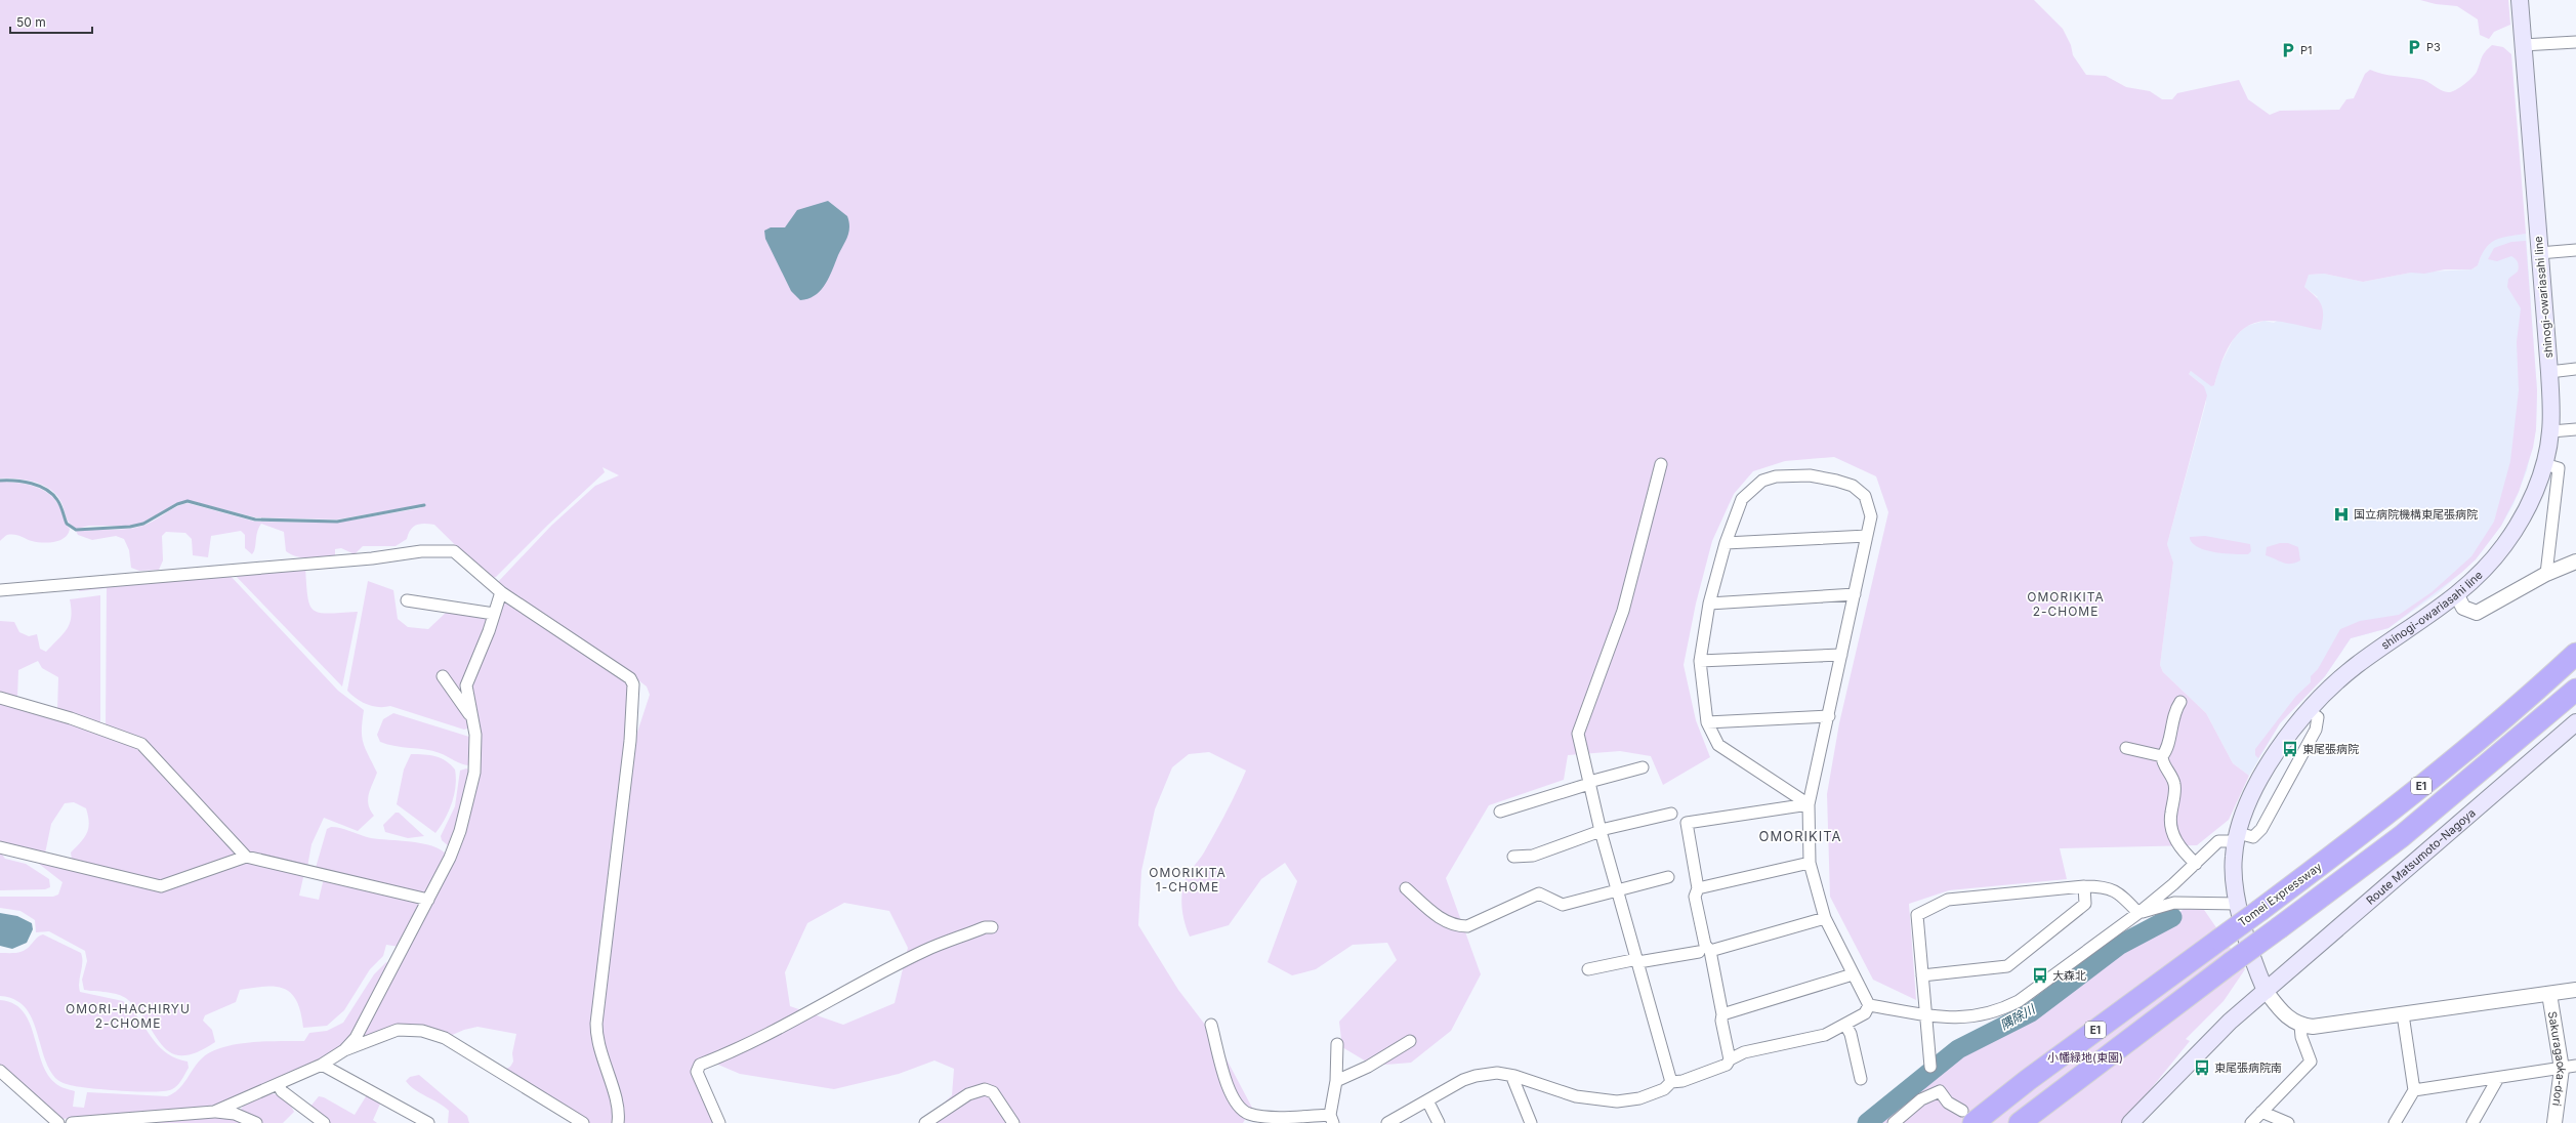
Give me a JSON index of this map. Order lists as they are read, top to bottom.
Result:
{
  "streets": {
    "highway": ["E1", "Tomei Expressway"],
    "main road": ["shinogi-owariasahi line", "Route Matsumoto-Nagoya"],
    "street": ["Sakuragaoka-dori"]
  },
  "crossings": [
    ["shinogi-owariasahi line", "Route Matsumoto-Nagoya"]
  ],
  "districts": [
    "OMORIKITA 2-CHOME",
    "OMORIKITA",
    "OMORIKITA 1-CHOME",
    "OMORI-HACHIRYU 2-CHOME"
  ],
  "water": ["隅除川"],
  "parks": ["小幡緑地(東園)"],
  "places": {
    "parking": ["P3", "P1"],
    "hospital": ["国立病院機構東尾張病院"],
    "bus stop": ["東尾張病院", "大森北", "東尾張病院南"]
  },
  "scale_bar": "50 m"
}
